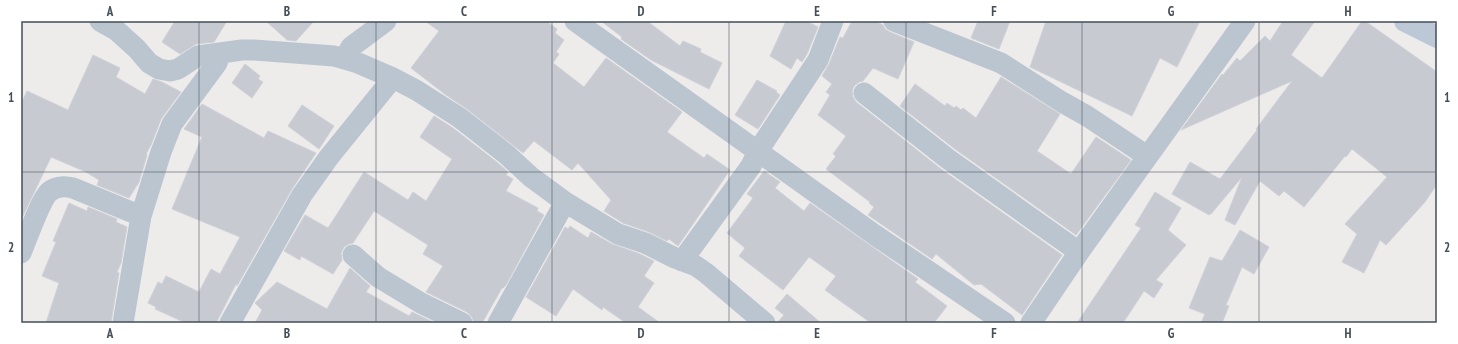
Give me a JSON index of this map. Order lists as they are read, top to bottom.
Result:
{
  "grid": {
    "columns": [
      "A",
      "B",
      "C",
      "D",
      "E",
      "F",
      "G",
      "H"
    ],
    "rows": ["1", "2"]
  }
}
